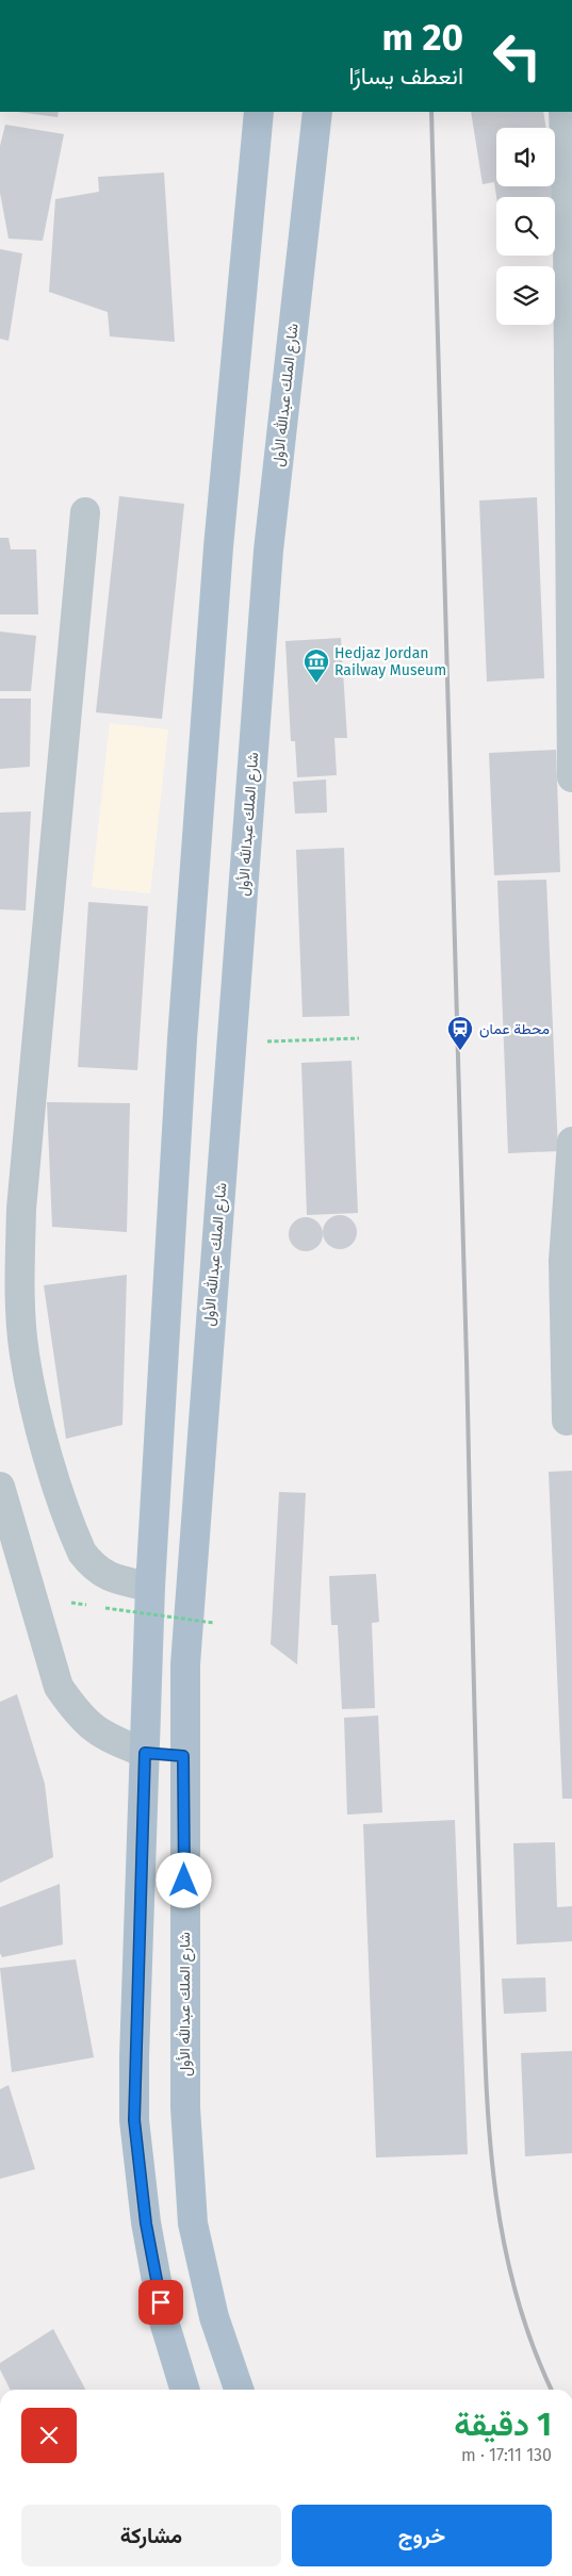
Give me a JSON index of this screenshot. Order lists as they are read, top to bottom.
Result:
{
  "streets": {
    "main road": ["شارع الملك عبدالله الأول"]
  },
  "places": {
    "museum": ["Hedjaz Jordan Railway Museum"],
    "station": ["محطة عمان"]
  },
  "page": {
    "turn": ["20 m", "انعطف يسارًا"],
    "heading": ["1 دقيقة", "130 m · 17:11"],
    "buttons": ["خروج", "مشاركة"]
  }
}
